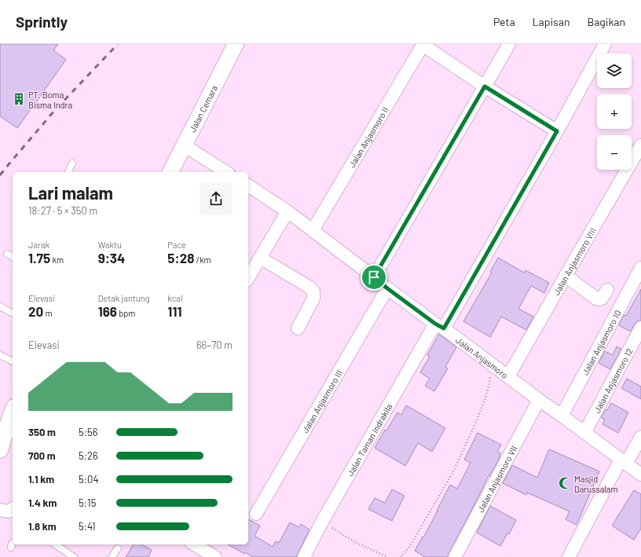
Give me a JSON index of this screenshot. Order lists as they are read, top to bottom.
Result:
{
  "streets": {
    "street": [
      "Jalan Cemara",
      "Jalan Anjasmoro II",
      "Jalan Anjasmoro VIII",
      "Jalan Anjasmoro 10",
      "Jalan Anjasmoro",
      "Jalan Anjasmoro 12",
      "Jalan Anjasmoro III",
      "Jalan Taman Indrakila",
      "Jalan Anjasmoro VII"
    ]
  },
  "crossings": [
    ["Jalan Anjasmoro II", "Jalan Anjasmoro"],
    ["Jalan Anjasmoro VIII", "Jalan Anjasmoro"],
    ["Jalan Anjasmoro 10", "Jalan Anjasmoro"],
    ["Jalan Anjasmoro", "Jalan Anjasmoro 12"],
    ["Jalan Anjasmoro", "Jalan Anjasmoro III"],
    ["Jalan Anjasmoro", "Jalan Taman Indrakila"],
    ["Jalan Anjasmoro", "Jalan Anjasmoro VII"]
  ],
  "places": {
    "building": ["PT. Boma Bisma Indra"],
    "mosque": ["Masjid Darussalam"]
  },
  "page": {
    "header": "Sprintly",
    "nav": ["Peta", "Lapisan", "Bagikan"],
    "map_buttons": ["+", "−"],
    "heading": ["Lari malam", "18:27 · 5 × 350 m"],
    "stats": [
      ["Jarak", "1.75 km"],
      ["Waktu", "9:34"],
      ["Pace", "5:28 /km"],
      ["Elevasi", "20 m"],
      ["Detak jantung", "166 bpm"],
      ["kcal", "111"]
    ],
    "chart": ["Elevasi", "66–70 m"],
    "list": [
      {
        "name": "350 m",
        "note": "5:56"
      },
      {
        "name": "700 m",
        "note": "5:26"
      },
      {
        "name": "1.1 km",
        "note": "5:04"
      },
      {
        "name": "1.4 km",
        "note": "5:15"
      },
      {
        "name": "1.8 km",
        "note": "5:41"
      }
    ]
  }
}
